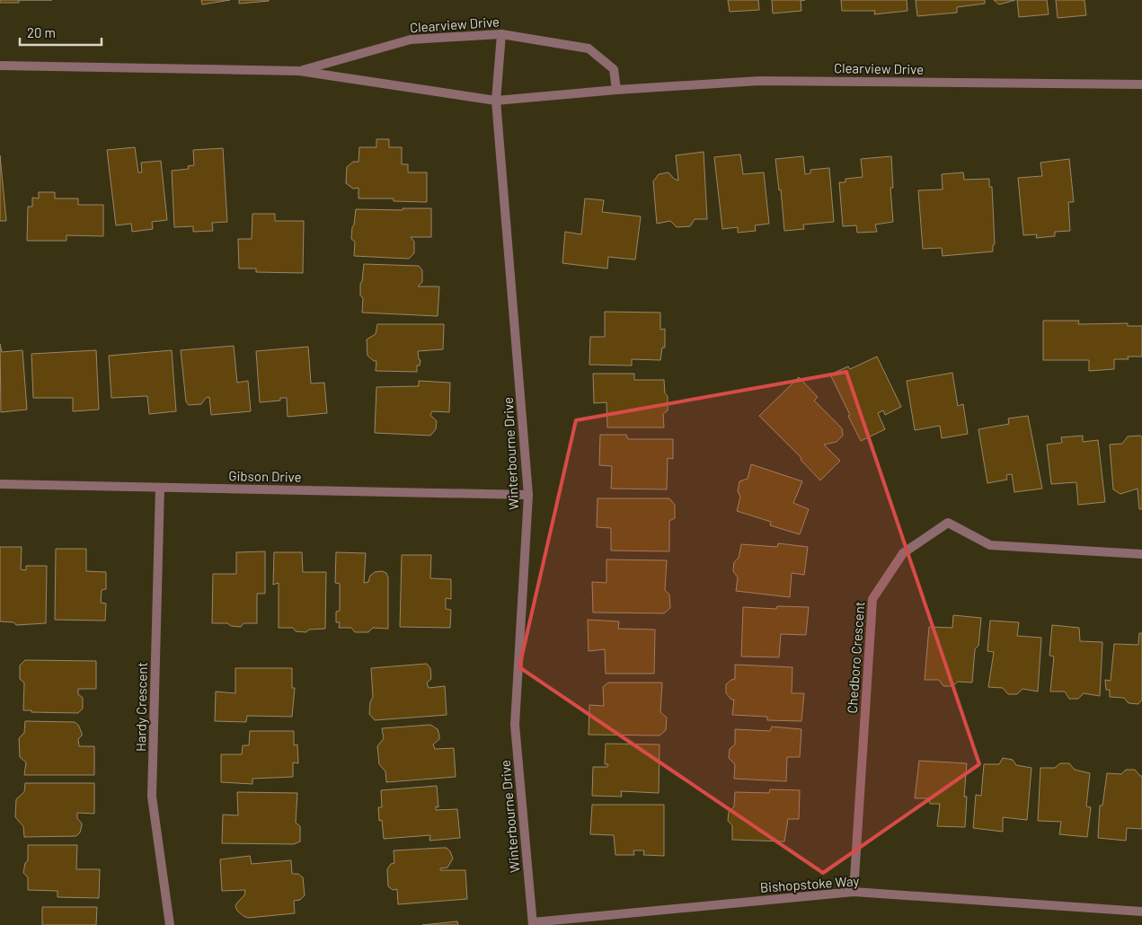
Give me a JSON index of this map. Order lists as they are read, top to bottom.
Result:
{
  "streets": {
    "street": [
      "Clearview Drive",
      "Winterbourne Drive",
      "Gibson Drive",
      "Chedboro Crescent",
      "Hardy Crescent",
      "Bishopstoke Way"
    ]
  },
  "crossings": [
    ["Clearview Drive", "Winterbourne Drive"],
    ["Winterbourne Drive", "Gibson Drive"],
    ["Winterbourne Drive", "Bishopstoke Way"],
    ["Gibson Drive", "Hardy Crescent"],
    ["Chedboro Crescent", "Bishopstoke Way"]
  ],
  "scale_bar": "20 m"
}
